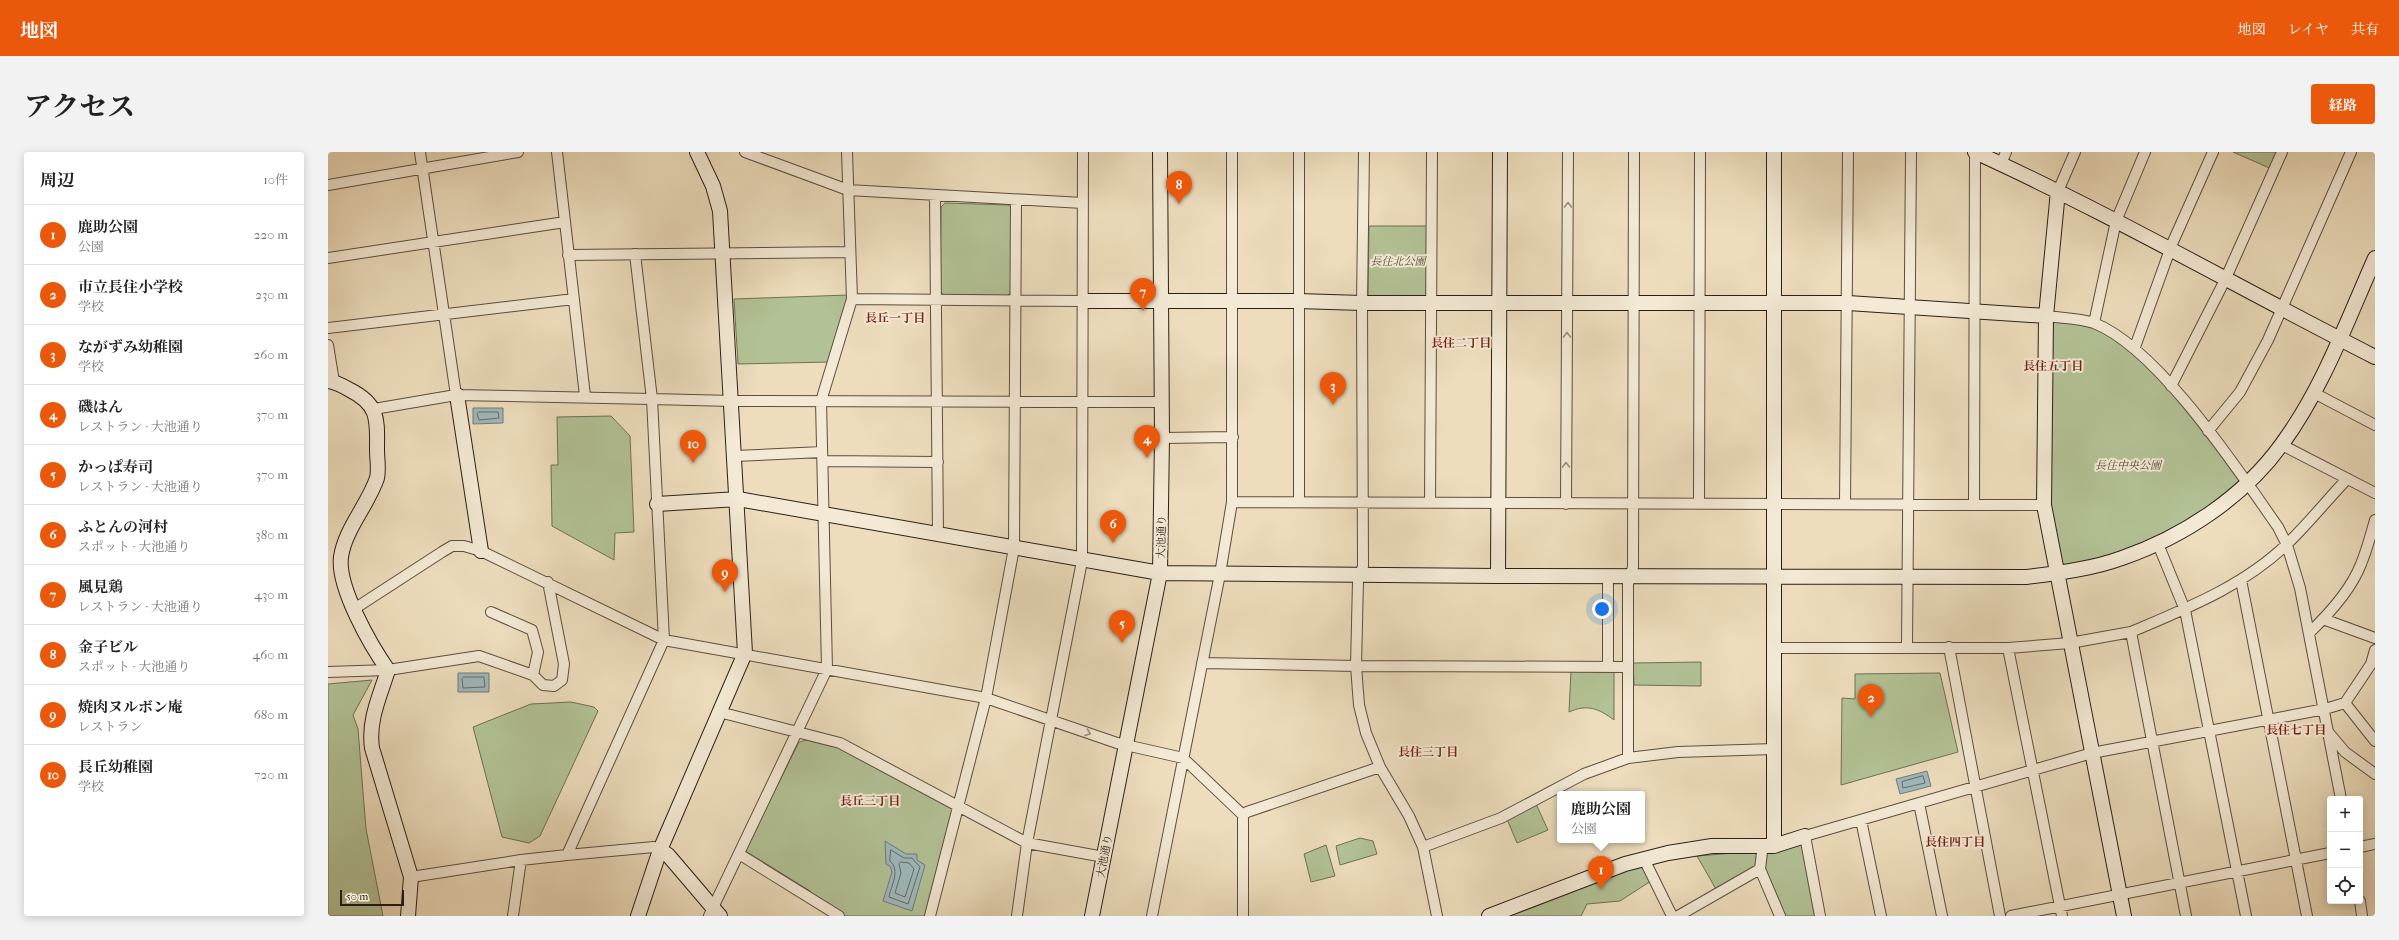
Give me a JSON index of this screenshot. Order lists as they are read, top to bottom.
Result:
{
  "streets": {
    "street": ["大池通り"]
  },
  "districts": [
    "長丘一丁目",
    "長住二丁目",
    "長住五丁目",
    "長住七丁目",
    "長住三丁目",
    "長丘三丁目",
    "長住四丁目"
  ],
  "parks": ["長住北公園", "長住中央公園"],
  "scale_bar": "50 m",
  "page": {
    "header": "地図",
    "nav": ["地図", "レイヤ", "共有"],
    "title": "アクセス",
    "buttons": "経路",
    "heading": ["周辺", "10件"],
    "pins": [
      "8",
      "7",
      "3",
      "4",
      "10",
      "6",
      "9",
      "5",
      "2",
      "1"
    ],
    "list": [
      {
        "mark": "1",
        "name": "鹿助公園",
        "note": "公園",
        "value": "220 m"
      },
      {
        "mark": "2",
        "name": "市立長住小学校",
        "note": "学校",
        "value": "230 m"
      },
      {
        "mark": "3",
        "name": "ながずみ幼稚園",
        "note": "学校",
        "value": "260 m"
      },
      {
        "mark": "4",
        "name": "磯はん",
        "note": "レストラン · 大池通り",
        "value": "370 m"
      },
      {
        "mark": "5",
        "name": "かっぱ寿司",
        "note": "レストラン · 大池通り",
        "value": "370 m"
      },
      {
        "mark": "6",
        "name": "ふとんの河村",
        "note": "スポット · 大池通り",
        "value": "380 m"
      },
      {
        "mark": "7",
        "name": "風見鶏",
        "note": "レストラン · 大池通り",
        "value": "430 m"
      },
      {
        "mark": "8",
        "name": "金子ビル",
        "note": "スポット · 大池通り",
        "value": "460 m"
      },
      {
        "mark": "9",
        "name": "焼肉ヌルボン庵",
        "note": "レストラン",
        "value": "680 m"
      },
      {
        "mark": "10",
        "name": "長丘幼稚園",
        "note": "学校",
        "value": "720 m"
      }
    ],
    "popup": ["鹿助公園", "公園"],
    "map_buttons": ["+", "−"],
    "scale": "50 m"
  }
}
